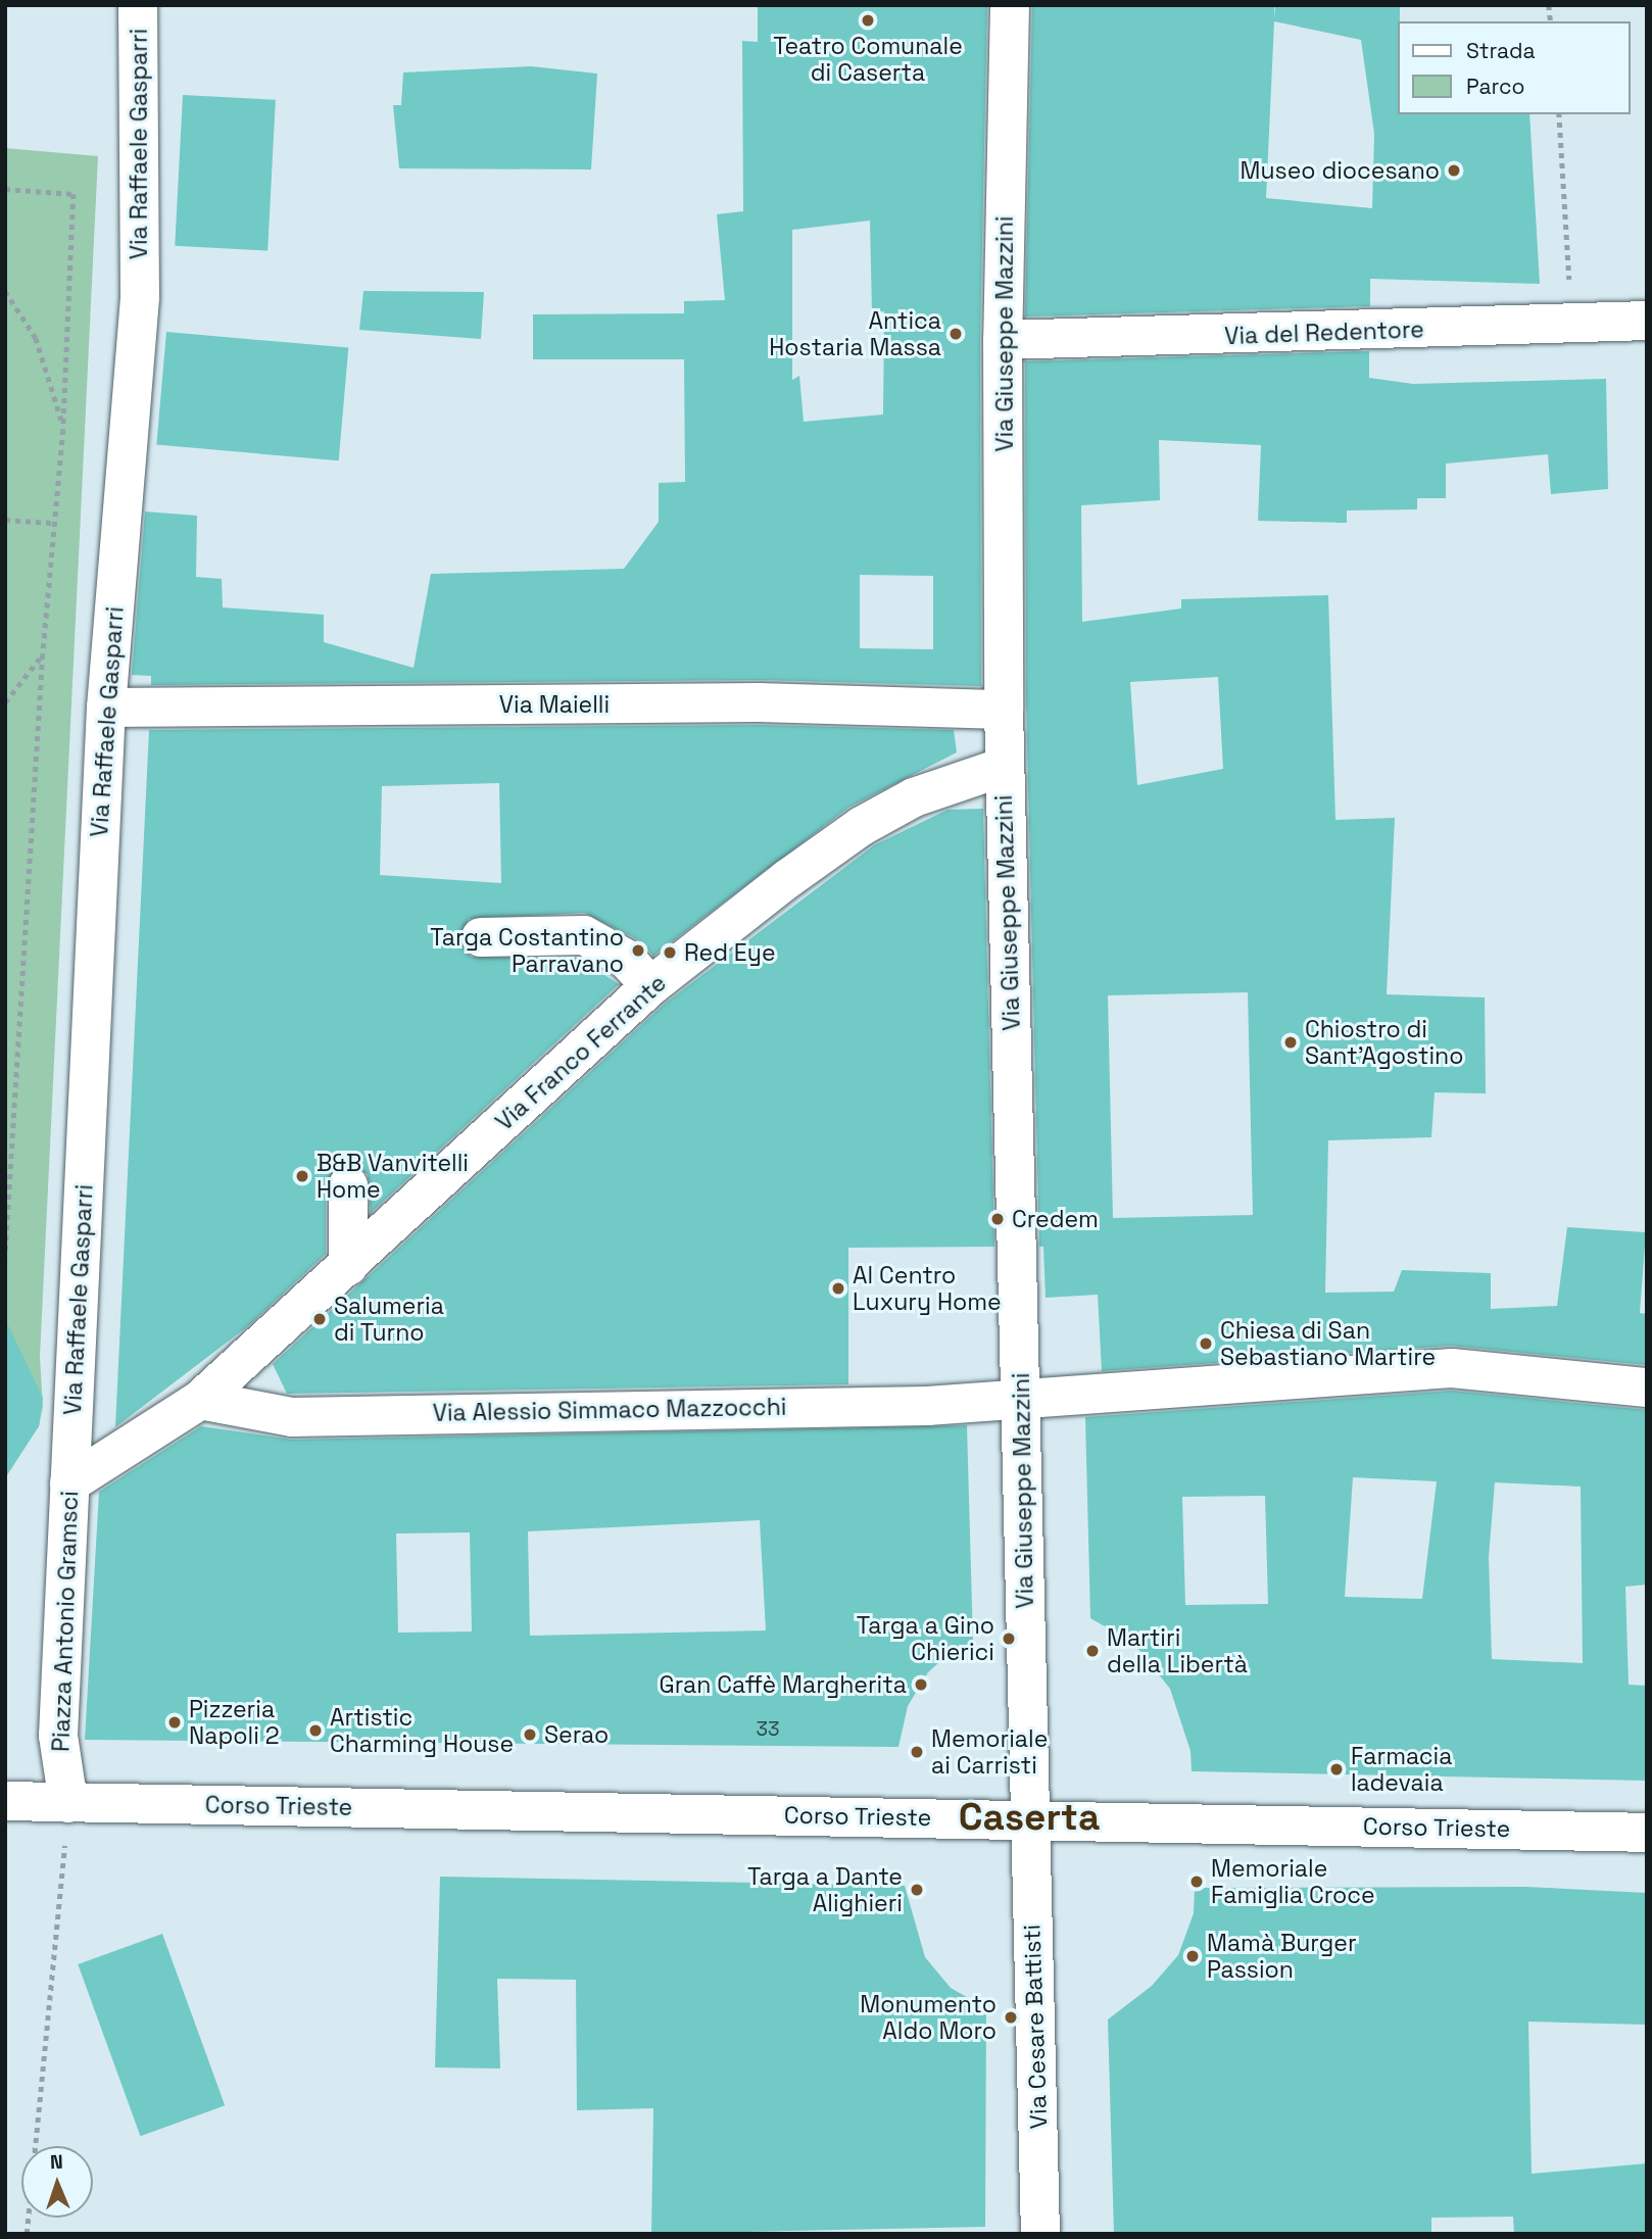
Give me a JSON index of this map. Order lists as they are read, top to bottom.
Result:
{
  "streets": {
    "street": [
      "Via Raffaele Gasparri",
      "Via del Redentore",
      "Via Giuseppe Mazzini",
      "Via Maielli",
      "Via Franco Ferrante",
      "Via Alessio Simmaco Mazzocchi",
      "Piazza Antonio Gramsci",
      "Corso Trieste",
      "Via Cesare Battisti"
    ]
  },
  "crossings": [
    ["Via Raffaele Gasparri", "Via Maielli"],
    ["Via Raffaele Gasparri", "Piazza Antonio Gramsci"],
    ["Via del Redentore", "Via Giuseppe Mazzini"],
    ["Via Giuseppe Mazzini", "Via Maielli"],
    ["Via Giuseppe Mazzini", "Via Franco Ferrante"],
    ["Via Giuseppe Mazzini", "Via Alessio Simmaco Mazzocchi"],
    ["Via Giuseppe Mazzini", "Corso Trieste"],
    ["Via Giuseppe Mazzini", "Via Cesare Battisti"],
    ["Via Franco Ferrante", "Via Alessio Simmaco Mazzocchi"],
    ["Via Franco Ferrante", "Piazza Antonio Gramsci"],
    ["Piazza Antonio Gramsci", "Corso Trieste"],
    ["Corso Trieste", "Via Cesare Battisti"]
  ],
  "districts": ["Caserta"],
  "places": [
    "Teatro Comunale di Caserta",
    "Museo diocesano",
    "Antica Hostaria Massa",
    "Targa Costantino Parravano",
    "Red Eye",
    "Chiostro di Sant'Agostino",
    "B&B Vanvitelli Home",
    "Credem",
    "Al Centro Luxury Home",
    "Salumeria di Turno",
    "Chiesa di San Sebastiano Martire",
    "Targa a Gino Chierici",
    "Martiri della Libertà",
    "Gran Caffè Margherita",
    "Pizzeria Napoli 2",
    "Artistic Charming House",
    "Serao",
    "Memoriale ai Carristi",
    "Farmacia Iadevaia",
    "Memoriale Famiglia Croce",
    "Targa a Dante Alighieri",
    "Mamà Burger Passion",
    "Monumento Aldo Moro"
  ],
  "house_numbers": ["33"],
  "legend": ["Strada", "Parco"],
  "north": "top"
}
